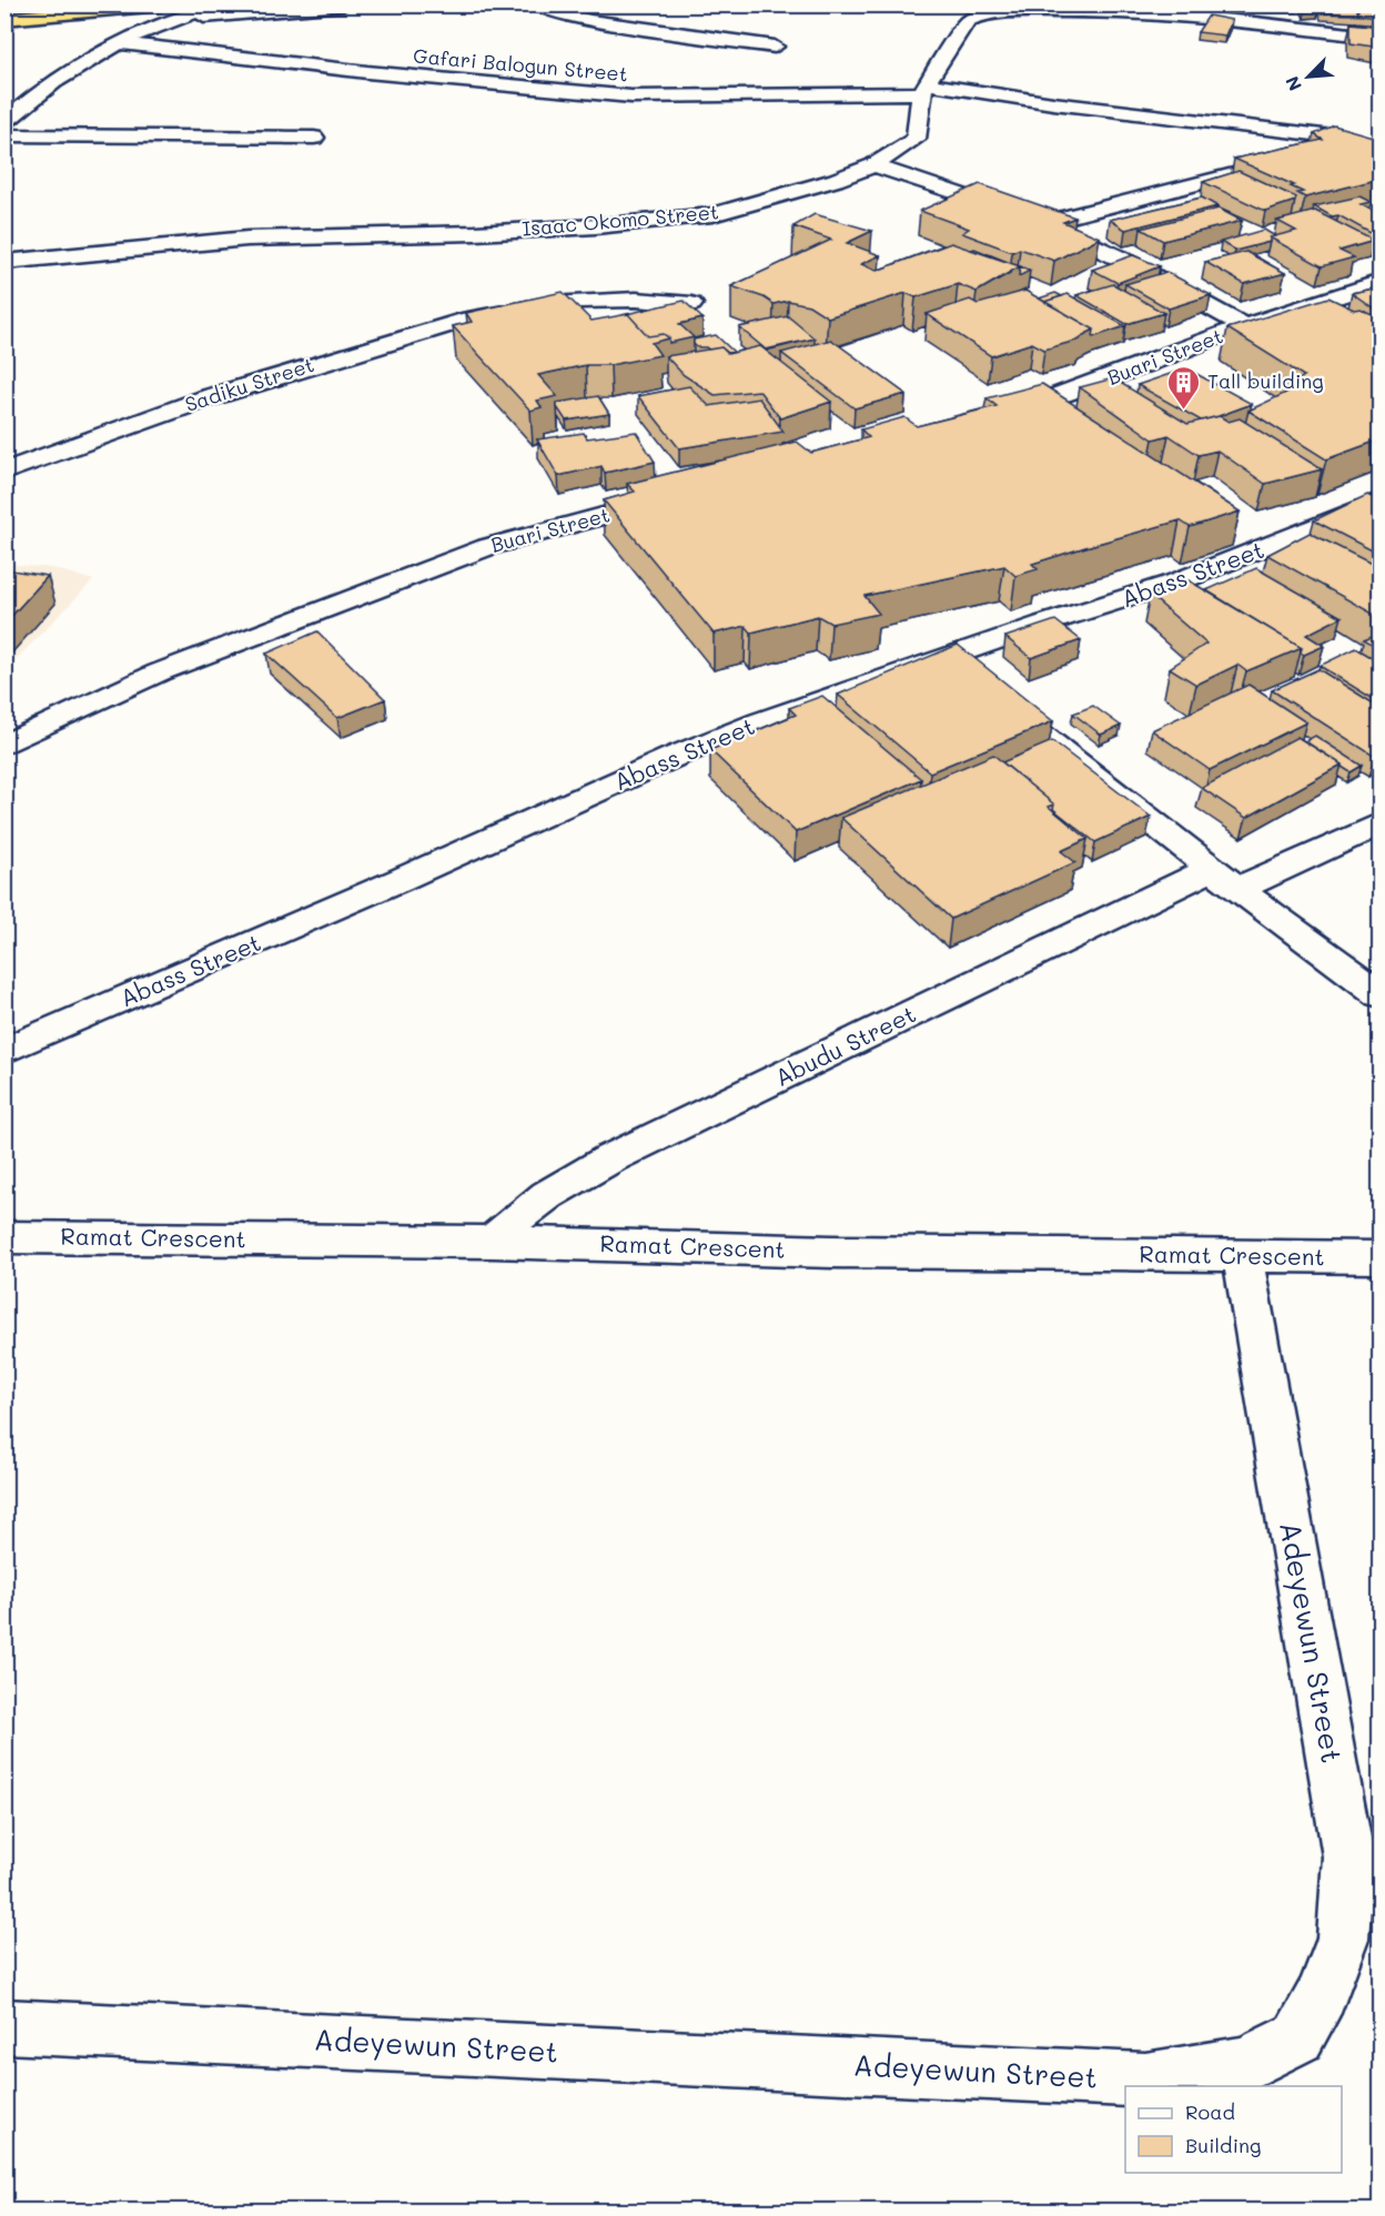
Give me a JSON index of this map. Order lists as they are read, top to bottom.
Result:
{
  "streets": {
    "street": [
      "Gafari Balogun Street",
      "Isaac Okomo Street",
      "Buari Street",
      "Sadiku Street",
      "Abass Street",
      "Abudu Street",
      "Ramat Crescent",
      "Adeyewun Street"
    ]
  },
  "crossings": [
    ["Gafari Balogun Street", "Isaac Okomo Street"],
    ["Abudu Street", "Ramat Crescent"],
    ["Ramat Crescent", "Adeyewun Street"]
  ],
  "places": {
    "building": ["Tall building"]
  },
  "legend": ["Road", "Building"],
  "north": "bottom left"
}
